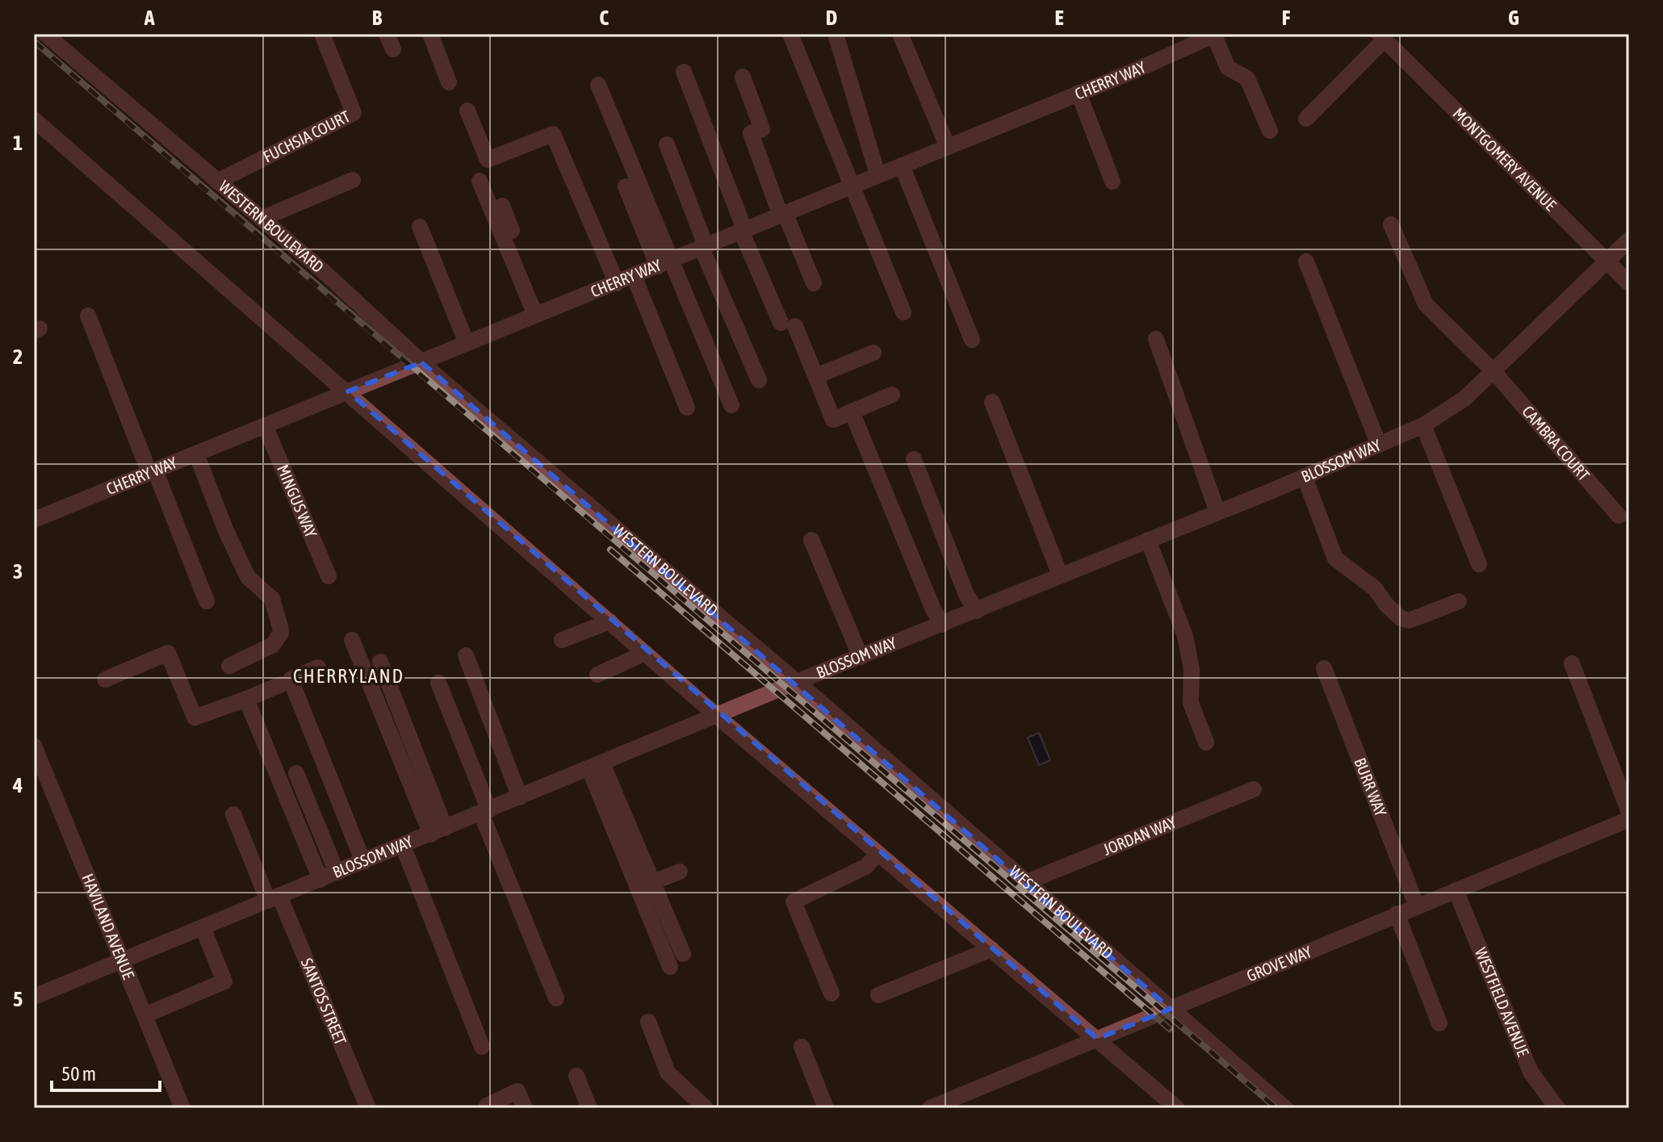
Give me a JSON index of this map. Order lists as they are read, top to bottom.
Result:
{
  "streets": {
    "street": [
      "CHERRY WAY",
      "FUCHSIA COURT",
      "MONTGOMERY AVENUE",
      "WESTERN BOULEVARD",
      "CAMBRA COURT",
      "BLOSSOM WAY",
      "MINGUS WAY",
      "BURR WAY",
      "JORDAN WAY",
      "HAVILAND AVENUE",
      "GROVE WAY",
      "WESTFIELD AVENUE",
      "SANTOS STREET"
    ]
  },
  "crossings": [
    ["CHERRY WAY", "WESTERN BOULEVARD"],
    ["CHERRY WAY", "MINGUS WAY"],
    ["FUCHSIA COURT", "WESTERN BOULEVARD"],
    ["MONTGOMERY AVENUE", "BLOSSOM WAY"],
    ["WESTERN BOULEVARD", "BLOSSOM WAY"],
    ["WESTERN BOULEVARD", "JORDAN WAY"],
    ["WESTERN BOULEVARD", "GROVE WAY"],
    ["CAMBRA COURT", "BLOSSOM WAY"],
    ["BLOSSOM WAY", "HAVILAND AVENUE"],
    ["BLOSSOM WAY", "SANTOS STREET"],
    ["BURR WAY", "GROVE WAY"],
    ["GROVE WAY", "WESTFIELD AVENUE"]
  ],
  "districts": ["CHERRYLAND"],
  "scale_bar": "50 m",
  "grid": {
    "columns": [
      "A",
      "B",
      "C",
      "D",
      "E",
      "F",
      "G"
    ],
    "rows": [
      "1",
      "2",
      "3",
      "4",
      "5"
    ]
  }
}
